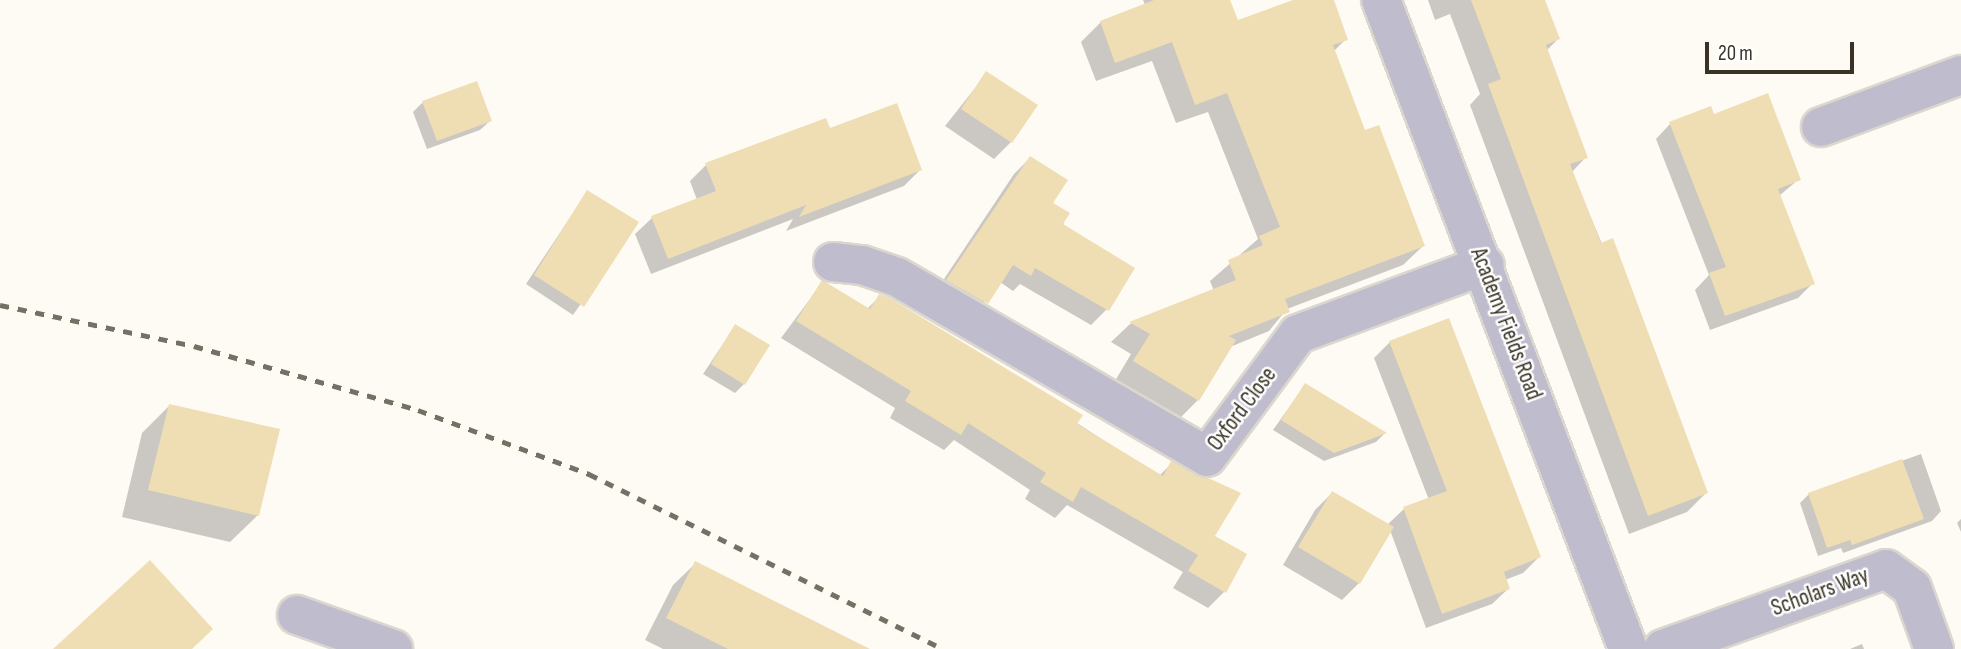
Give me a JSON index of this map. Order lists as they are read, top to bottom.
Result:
{
  "streets": {
    "street": ["Academy Fields Road", "Oxford Close", "Scholars Way"]
  },
  "crossings": [
    ["Academy Fields Road", "Oxford Close"]
  ],
  "scale_bar": "20 m"
}
